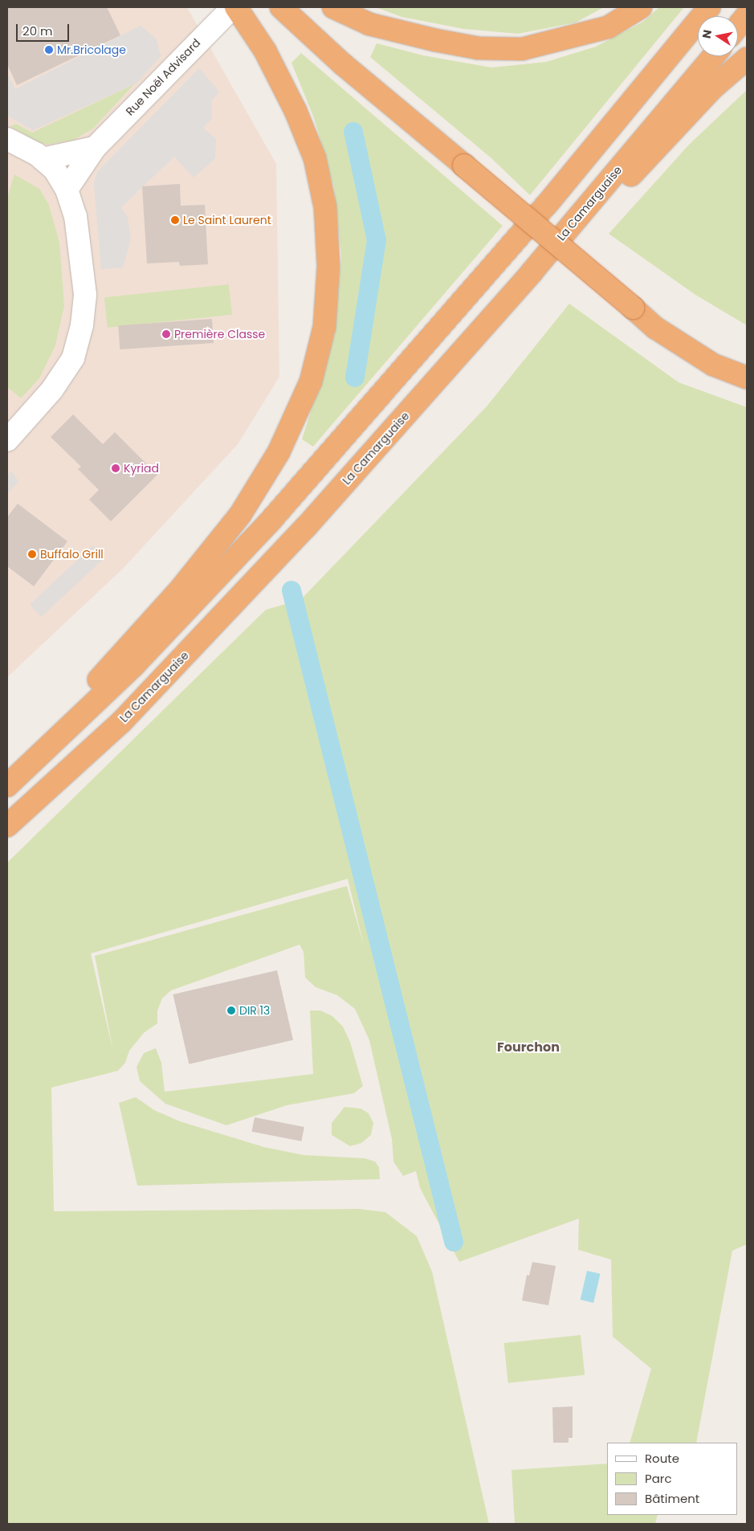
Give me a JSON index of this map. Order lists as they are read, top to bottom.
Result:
{
  "streets": {
    "highway": ["La Camarguaise"],
    "street": ["Rue Noël Advisard"]
  },
  "districts": ["Fourchon"],
  "places": [
    "Mr.Bricolage",
    "Le Saint Laurent",
    "Première Classe",
    "Kyriad",
    "Buffalo Grill",
    "DIR 13"
  ],
  "legend": ["Route", "Parc", "Bâtiment"],
  "scale_bar": "20 m",
  "north": "left"
}
